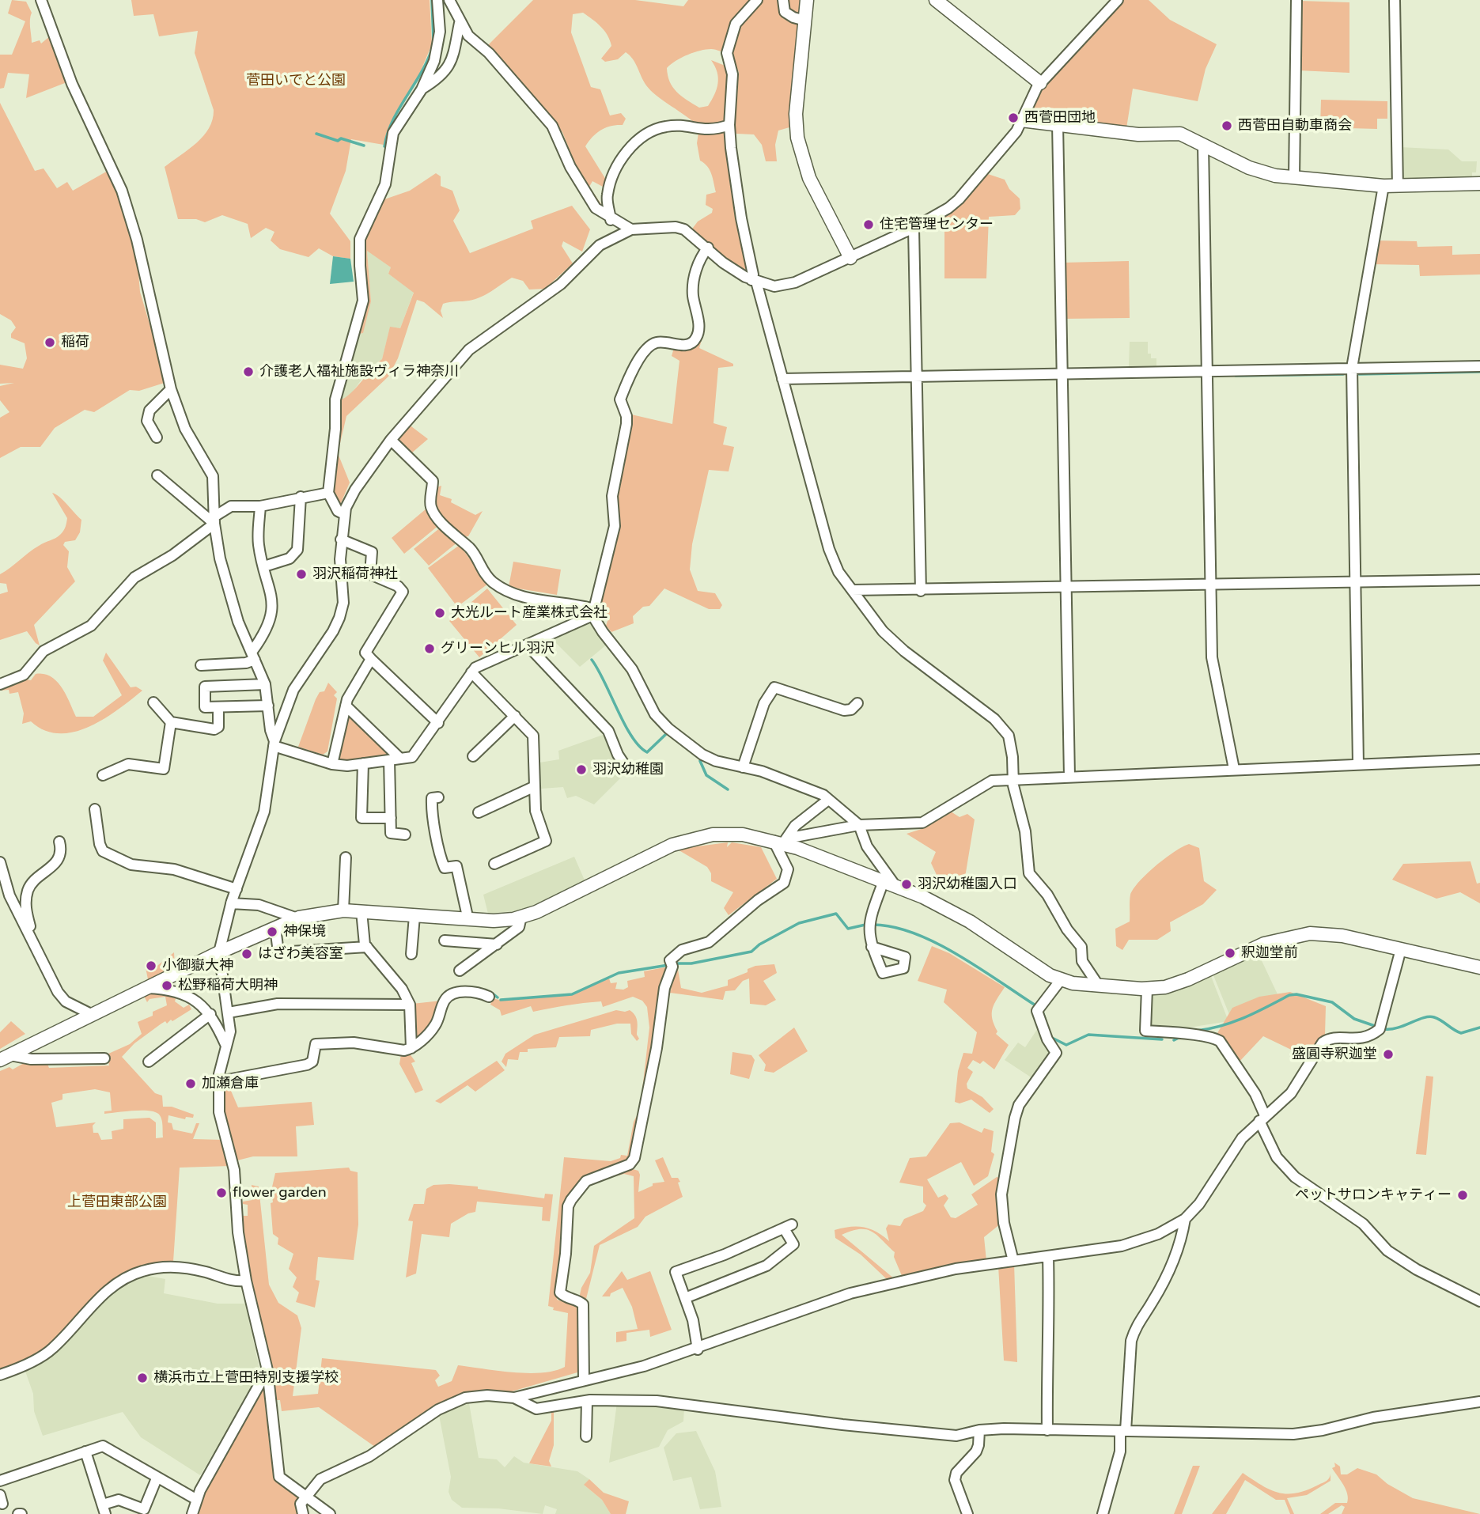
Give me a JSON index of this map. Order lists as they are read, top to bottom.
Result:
{
  "parks": ["菅田いでと公園", "上菅田東部公園"],
  "places": [
    "西菅田団地",
    "西菅田自動車商会",
    "住宅管理センター",
    "稲荷",
    "介護老人福祉施設ヴィラ神奈川",
    "羽沢稲荷神社",
    "大光ルート産業株式会社",
    "グリーンヒル羽沢",
    "羽沢幼稚園",
    "羽沢幼稚園入口",
    "神保境",
    "釈迦堂前",
    "はざわ美容室",
    "小御嶽大神",
    "松野稲荷大明神",
    "盛圓寺釈迦堂",
    "加瀬倉庫",
    "flower garden",
    "ペットサロンキャティー",
    "横浜市立上菅田特別支援学校"
  ]
}
